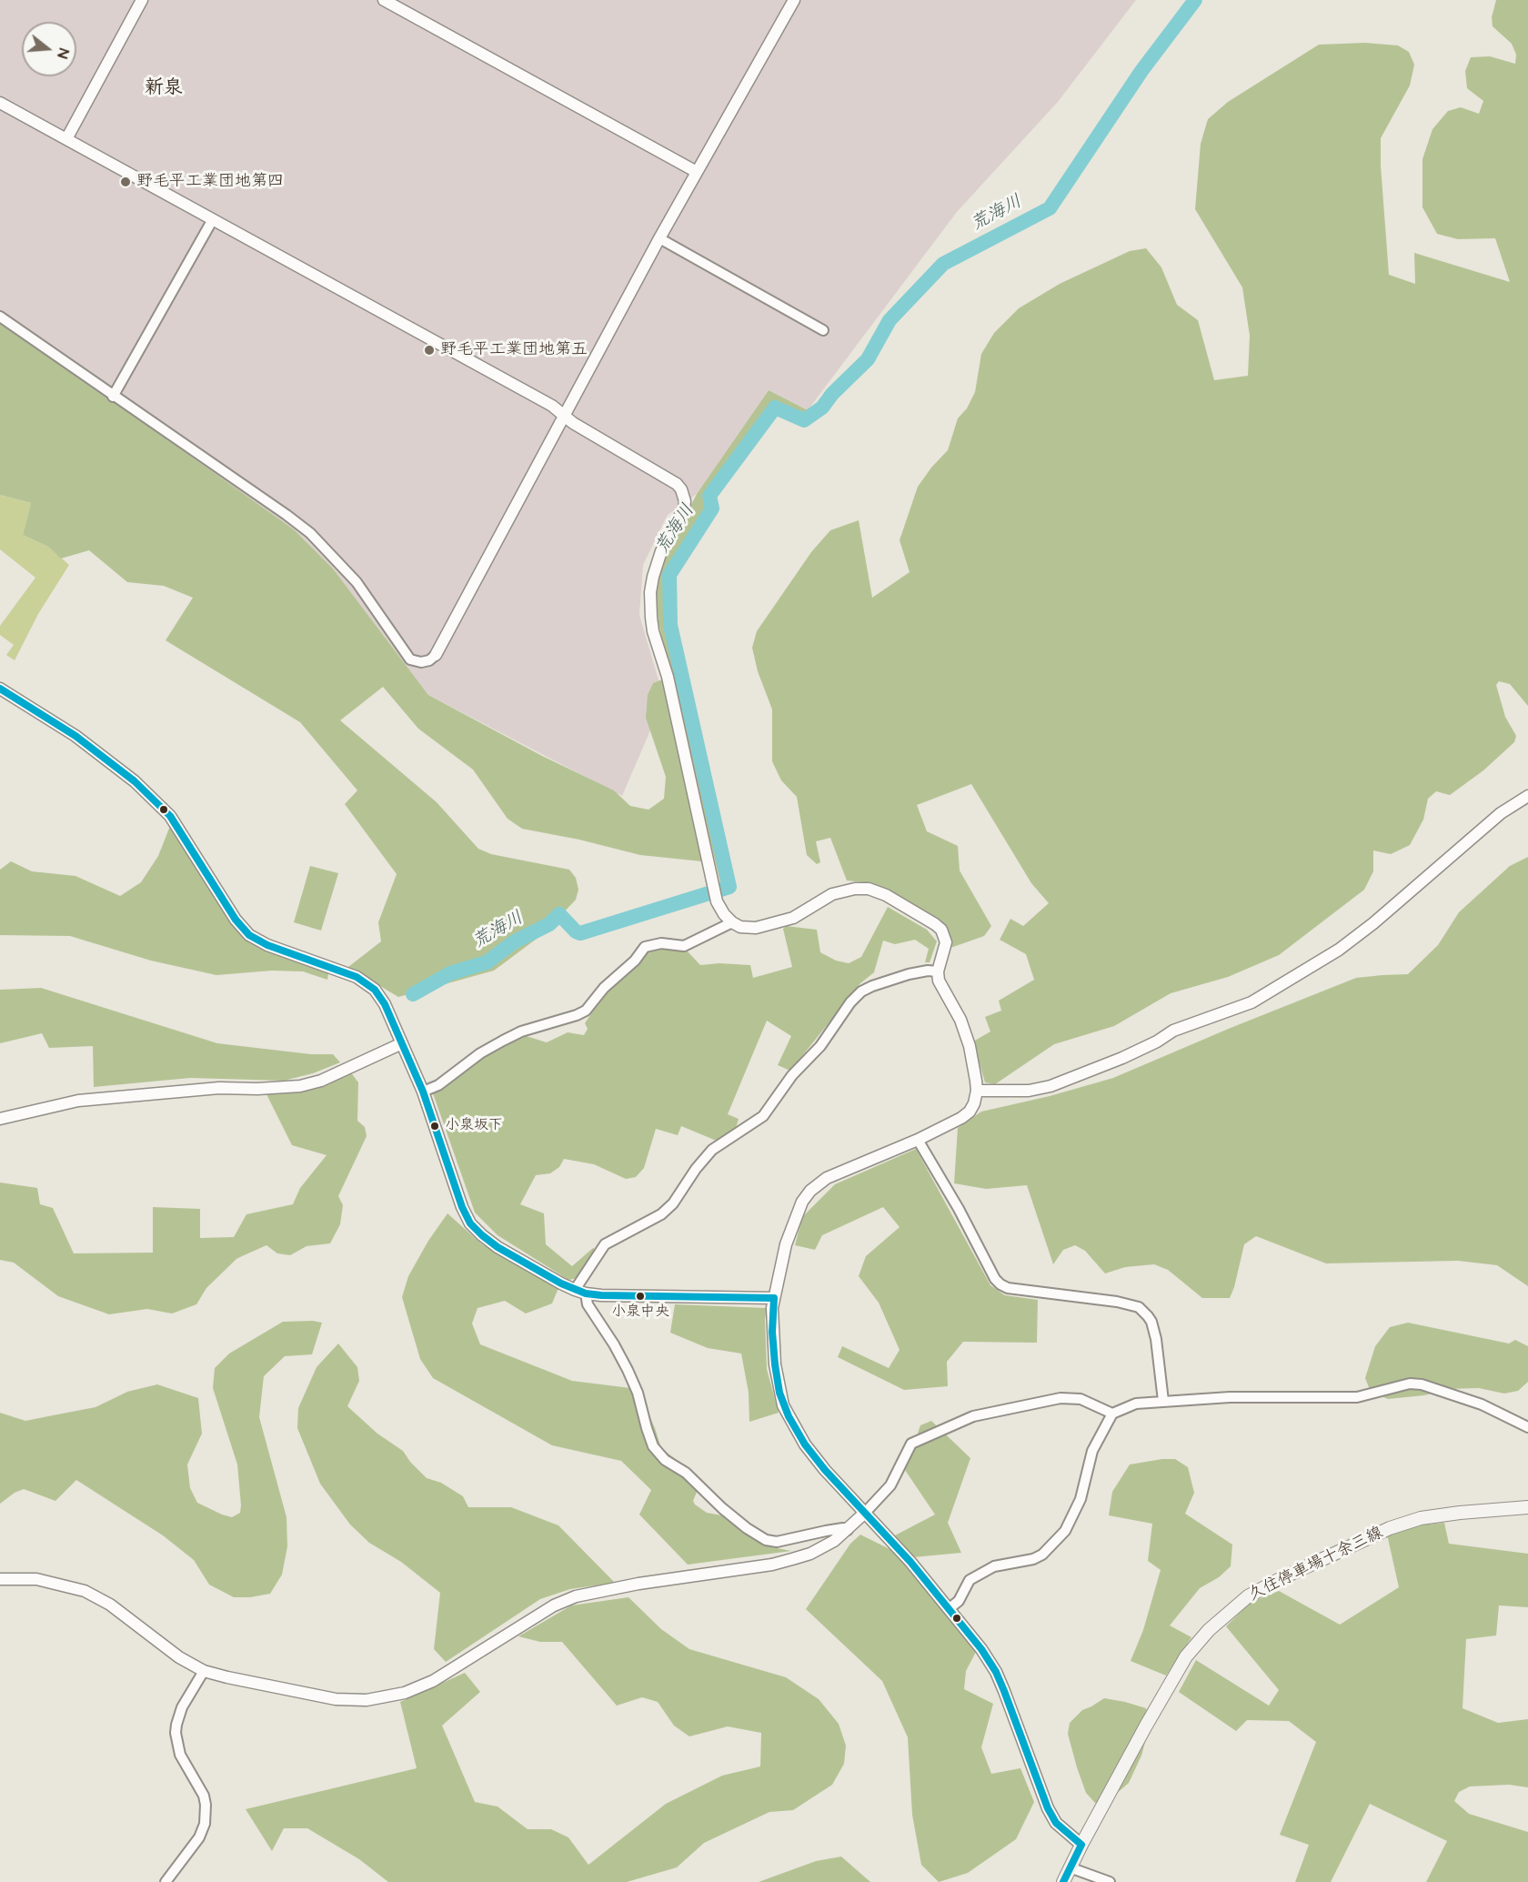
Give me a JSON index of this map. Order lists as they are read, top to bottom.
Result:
{
  "streets": {
    "main road": ["久住停車場十余三線"]
  },
  "districts": ["新泉"],
  "water": ["荒海川"],
  "places": [
    "野毛平工業団地第四",
    "野毛平工業団地第五",
    "小泉坂下",
    "小泉中央"
  ],
  "north": "right"
}
